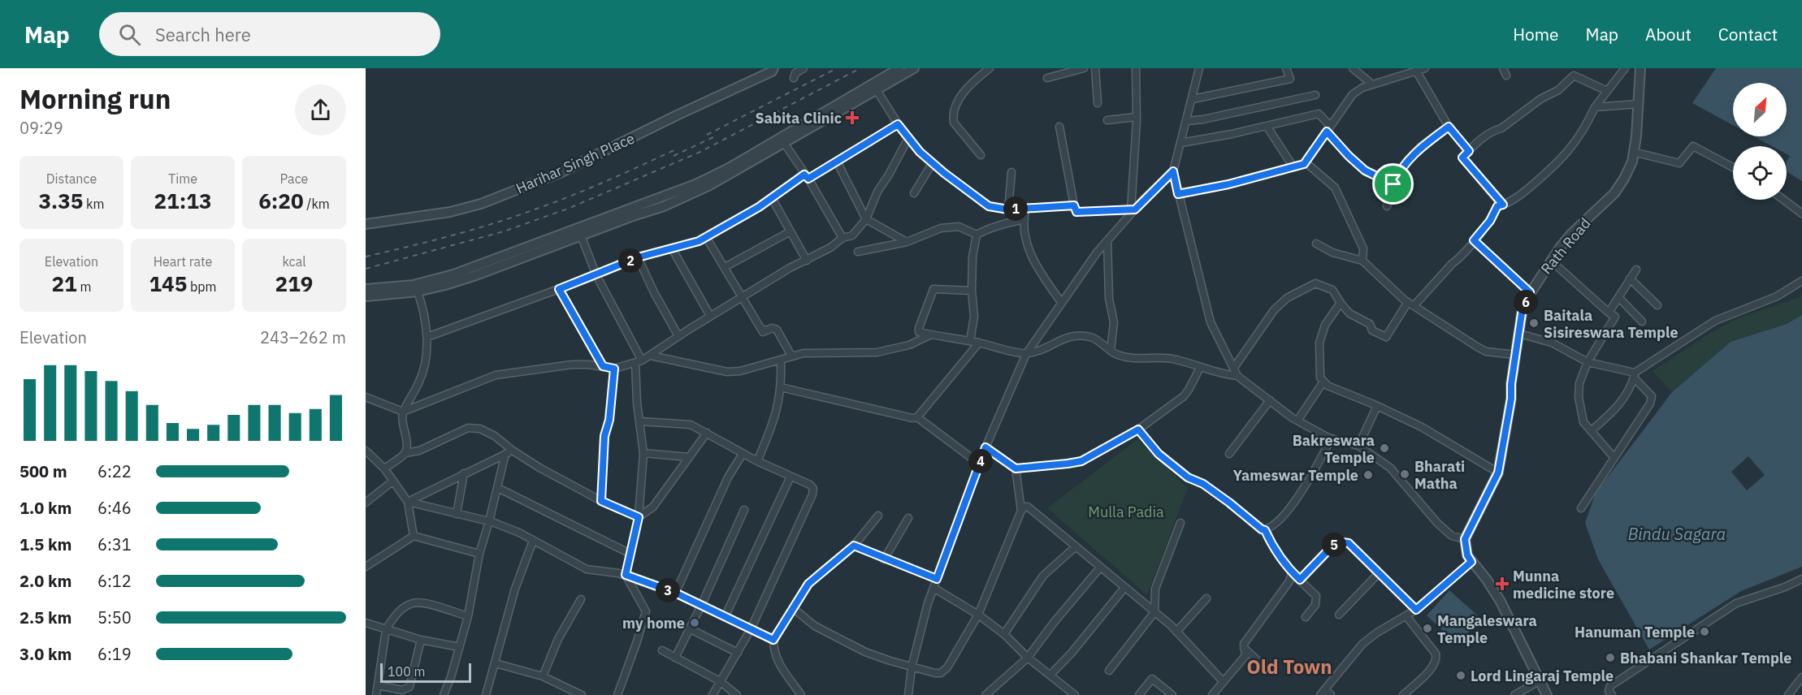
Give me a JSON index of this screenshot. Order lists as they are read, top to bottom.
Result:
{
  "streets": {
    "street": ["Harihar Singh Place", "Rath Road"]
  },
  "districts": ["Old Town"],
  "water": ["Bindu Sagara"],
  "parks": ["Mulla Padia"],
  "places": {
    "health": ["Sabita Clinic", "Munna medicine store"],
    "other": [
      "Baitala Sisireswara Temple",
      "Bakreswara Temple",
      "Bharati Matha",
      "Yameswar Temple",
      "my home",
      "Mangaleswara Temple",
      "Hanuman Temple",
      "Bhabani Shankar Temple",
      "Lord Lingaraj Temple"
    ]
  },
  "scale_bar": "100 m",
  "north": "top right",
  "page": {
    "header": "Map",
    "search": "Search here",
    "nav": [
      "Home",
      "Map",
      "About",
      "Contact"
    ],
    "heading": ["Morning run", "09:29"],
    "stats": [
      ["Distance", "3.35 km"],
      ["Time", "21:13"],
      ["Pace", "6:20 /km"],
      ["Elevation", "21 m"],
      ["Heart rate", "145 bpm"],
      ["kcal", "219"]
    ],
    "pins": [
      "1",
      "2",
      "6",
      "4",
      "5",
      "3"
    ],
    "chart": ["Elevation", "243–262 m"],
    "list": [
      {
        "name": "500 m",
        "note": "6:22"
      },
      {
        "name": "1.0 km",
        "note": "6:46"
      },
      {
        "name": "1.5 km",
        "note": "6:31"
      },
      {
        "name": "2.0 km",
        "note": "6:12"
      },
      {
        "name": "2.5 km",
        "note": "5:50"
      },
      {
        "name": "3.0 km",
        "note": "6:19"
      }
    ],
    "scale": "100 m"
  }
}
